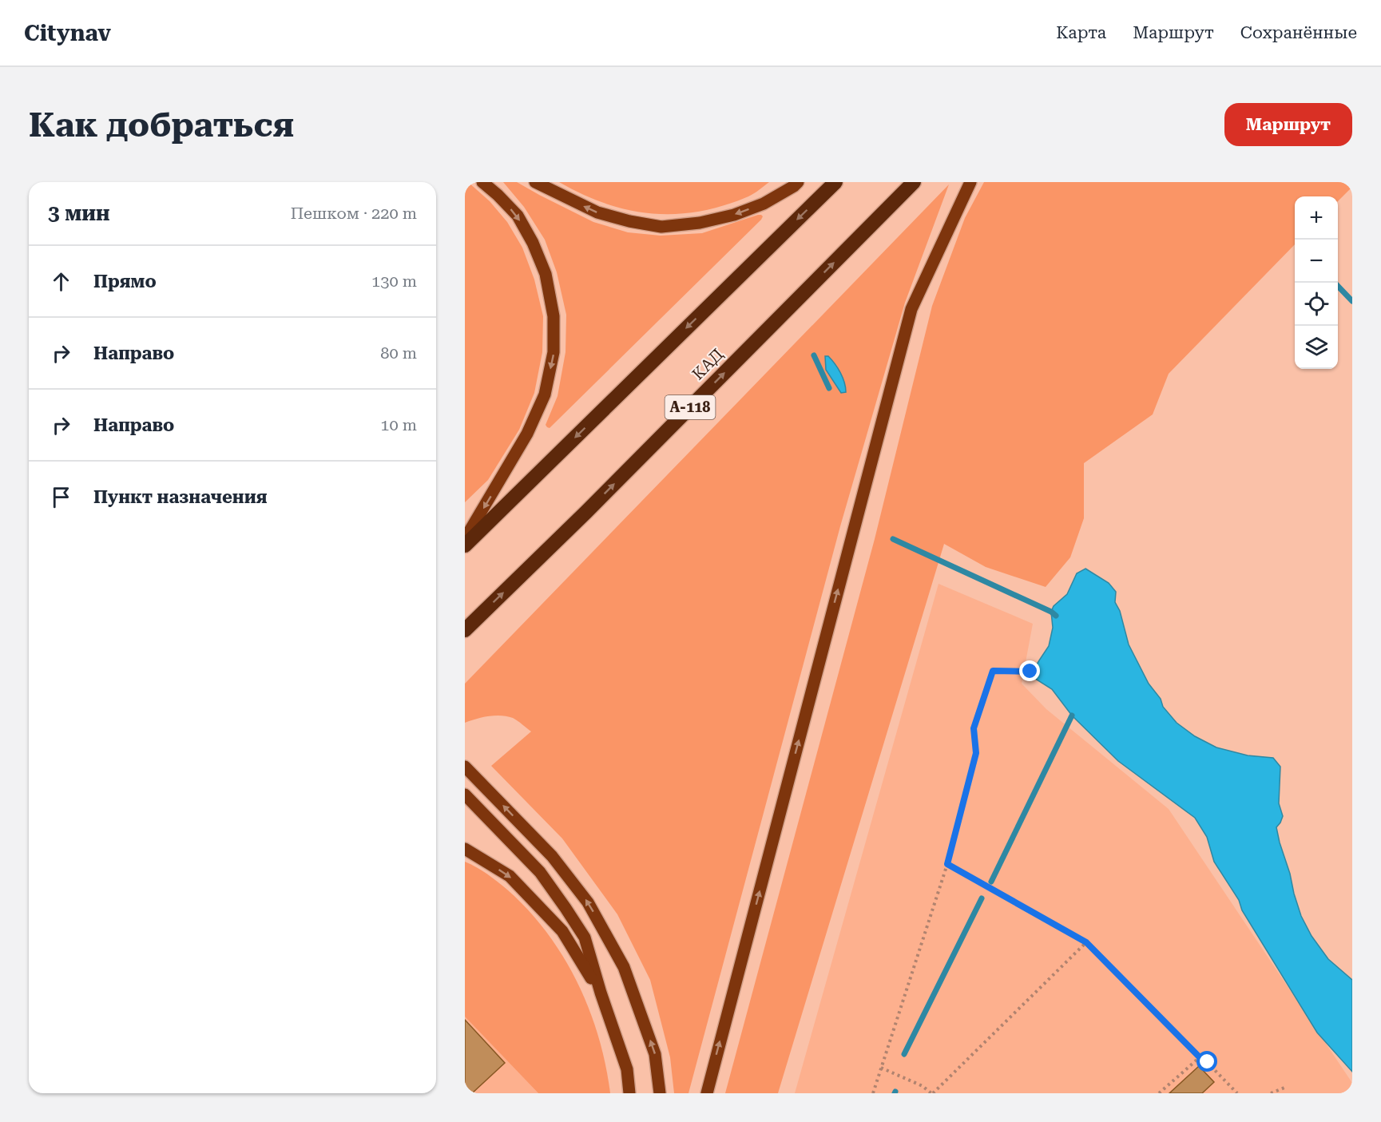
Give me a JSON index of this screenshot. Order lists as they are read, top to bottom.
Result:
{
  "streets": {
    "highway": ["КАД", "А-118"]
  },
  "page": {
    "header": "Citynav",
    "nav": ["Карта", "Маршрут", "Сохранённые"],
    "buttons": "Маршрут",
    "title": "Как добраться",
    "heading": ["3 мин", "Пешком · 220 m"],
    "map_buttons": ["+", "−"],
    "list": [
      ["Прямо", "130 m"],
      ["Направо", "80 m"],
      ["Направо", "10 m"],
      "Пункт назначения"
    ]
  }
}
